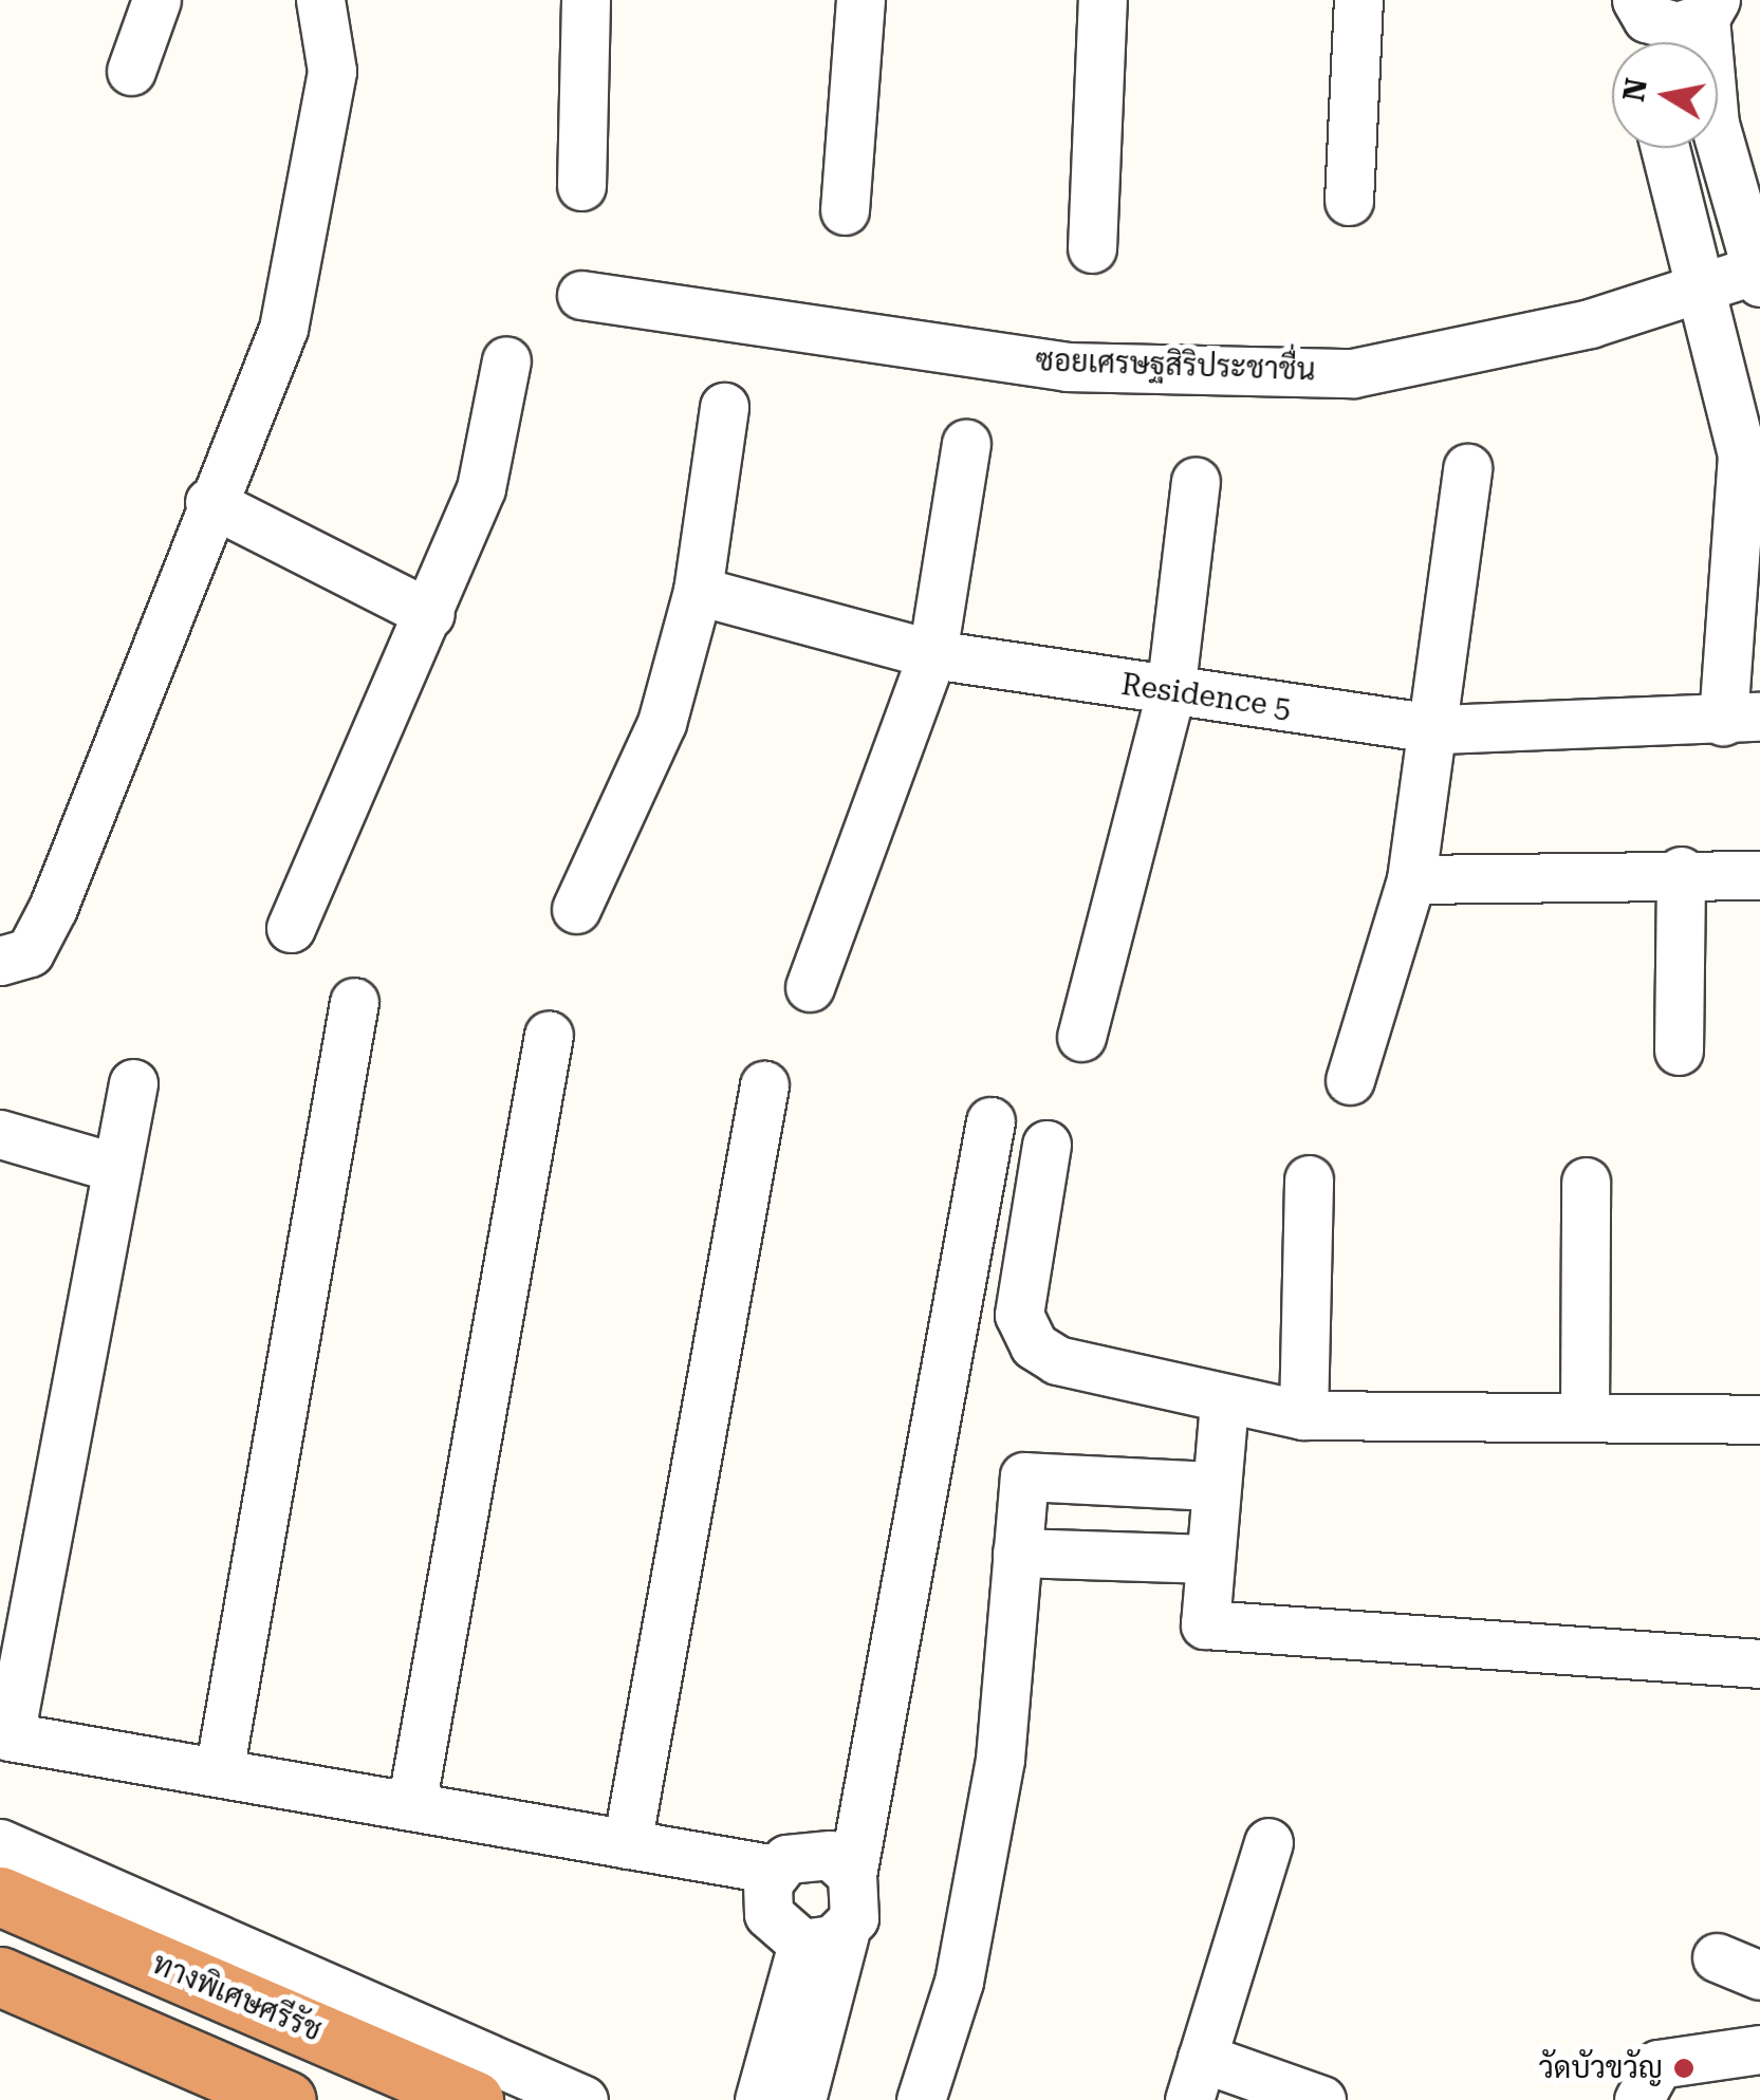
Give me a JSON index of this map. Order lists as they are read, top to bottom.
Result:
{
  "streets": {
    "highway": ["ทางพิเศษศรีรัช"],
    "street": ["ซอยเศรษฐสิริประชาชื่น", "Residence 5"]
  },
  "crossings": [
    ["ซอยเศรษฐสิริประชาชื่น", "Residence 5"]
  ],
  "places": ["วัดบัวขวัญ"],
  "north": "left"
}
